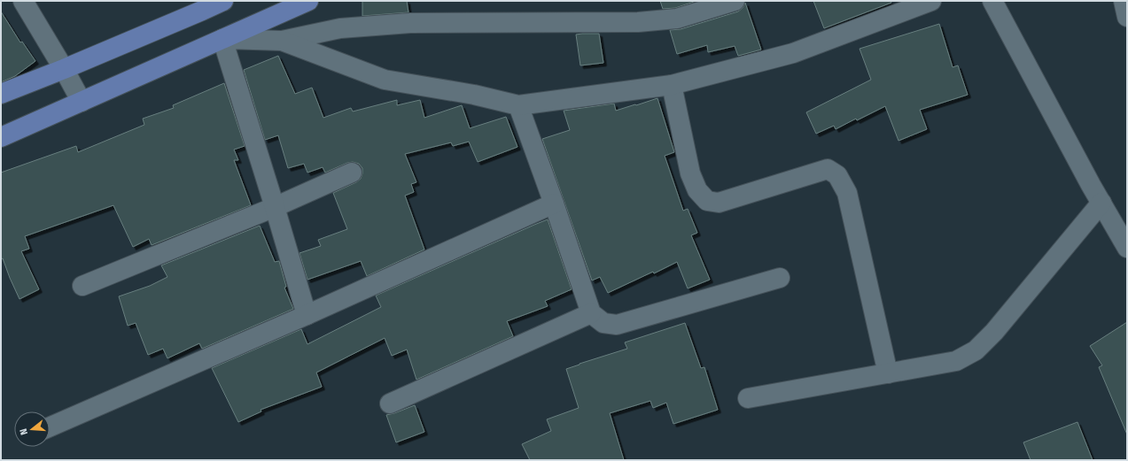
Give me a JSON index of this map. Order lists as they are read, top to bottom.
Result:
{
  "north": "left"
}
